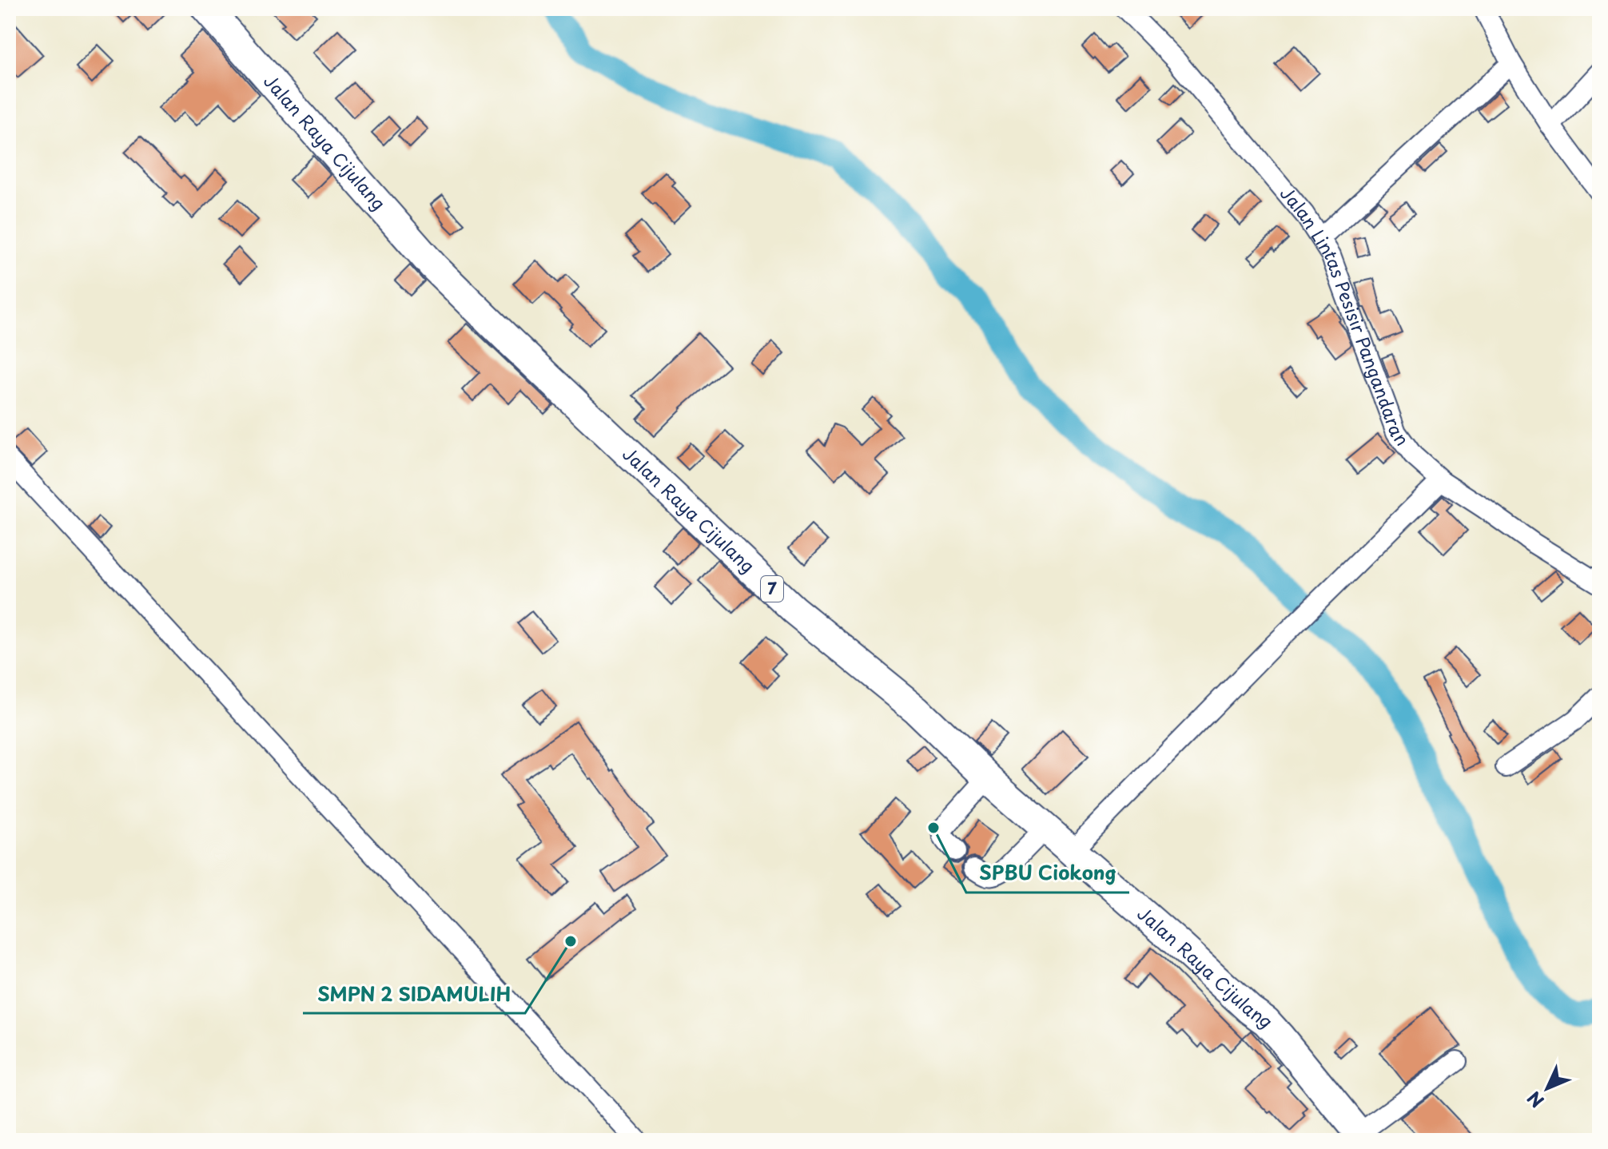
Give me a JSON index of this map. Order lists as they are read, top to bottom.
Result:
{
  "streets": {
    "highway": ["Jalan Raya Cijulang", "7"],
    "street": ["Jalan Lintas Pesisir Pangandaran"]
  },
  "places": ["SPBU Ciokong", "SMPN 2 SIDAMULIH"],
  "north": "bottom left"
}
